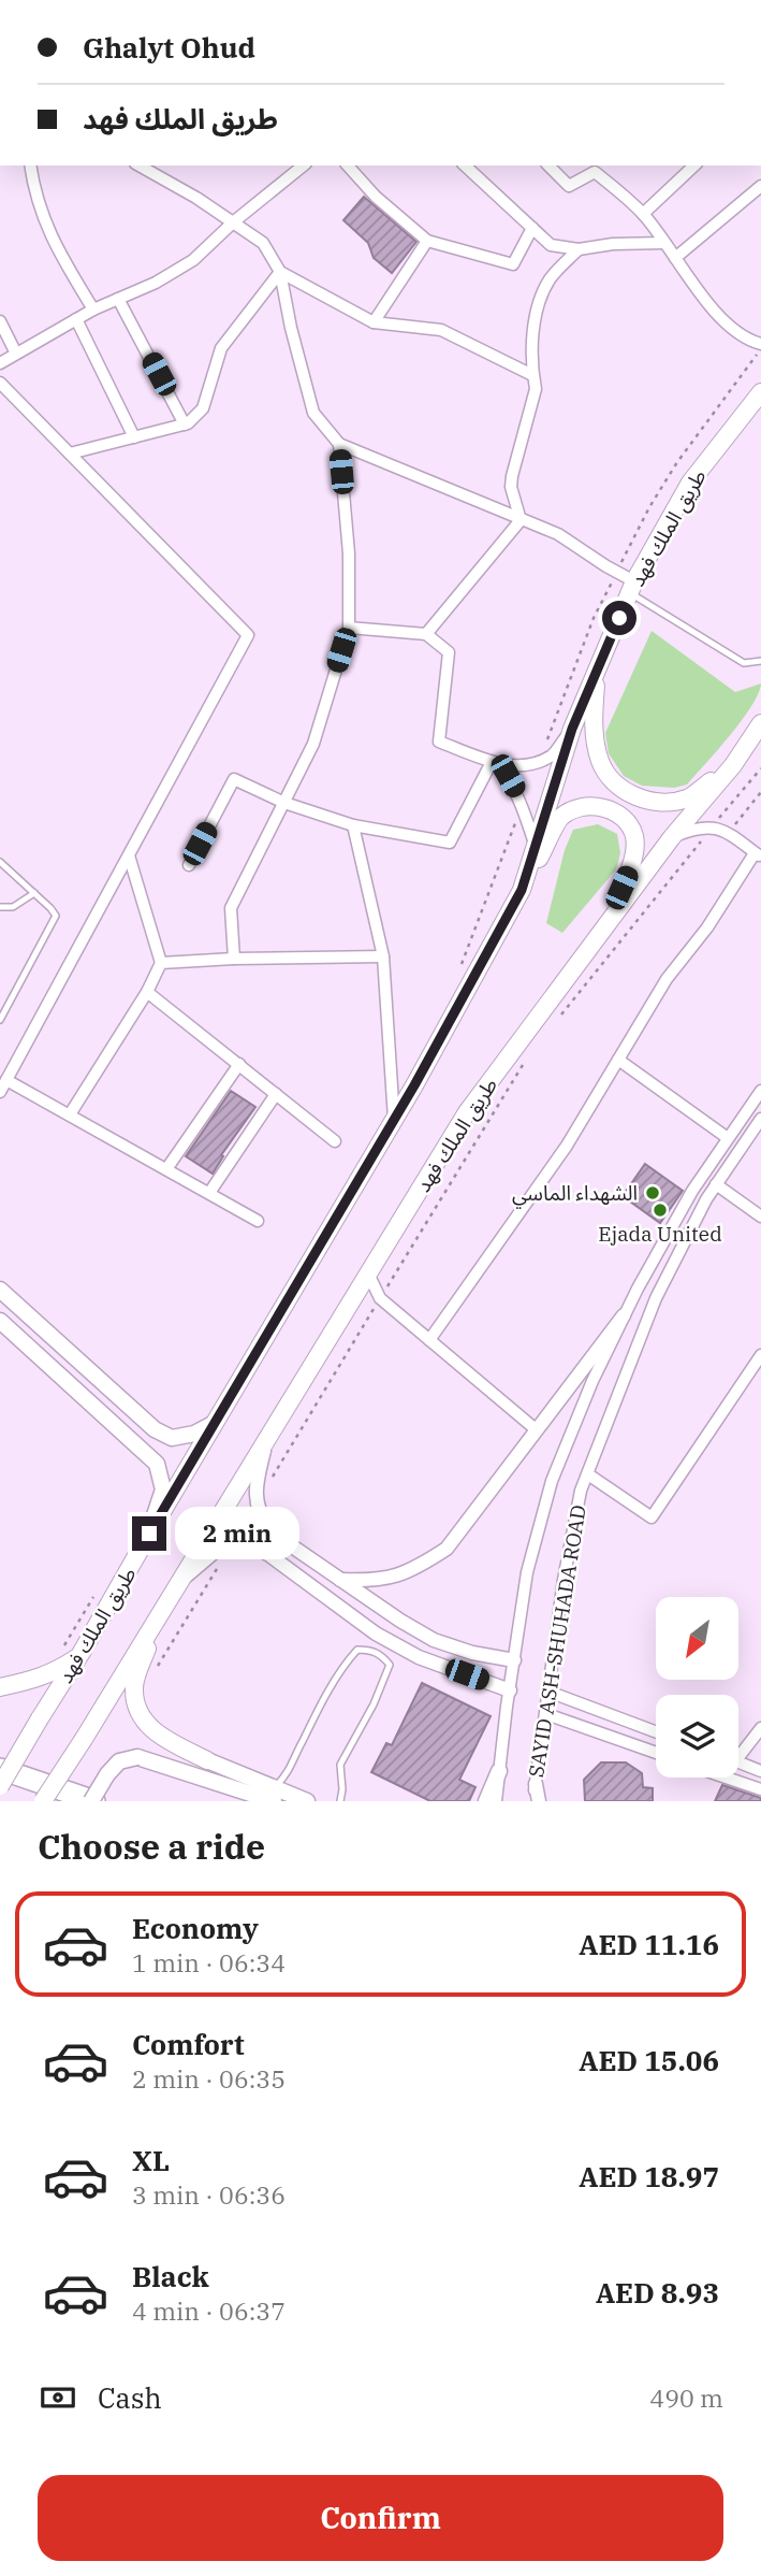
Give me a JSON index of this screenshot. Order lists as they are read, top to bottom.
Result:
{
  "streets": {
    "main road": ["طريق الملك فهد"],
    "street": ["SAYID ASH-SHUHADA ROAD"]
  },
  "places": ["الشهداء الماسي", "Ejada United"],
  "north": "bottom left",
  "page": {
    "banner": ["Ghalyt Ohud", "طريق الملك فهد"],
    "bubble": "2 min",
    "heading": "Choose a ride",
    "list": [
      {
        "name": "Economy",
        "note": "1 min · 06:34",
        "value": "AED 11.16"
      },
      {
        "name": "Comfort",
        "note": "2 min · 06:35",
        "value": "AED 15.06"
      },
      {
        "name": "XL",
        "note": "3 min · 06:36",
        "value": "AED 18.97"
      },
      {
        "name": "Black",
        "note": "4 min · 06:37",
        "value": "AED 8.93"
      }
    ],
    "pay": ["Cash", "490 m"],
    "buttons": "Confirm"
  }
}
